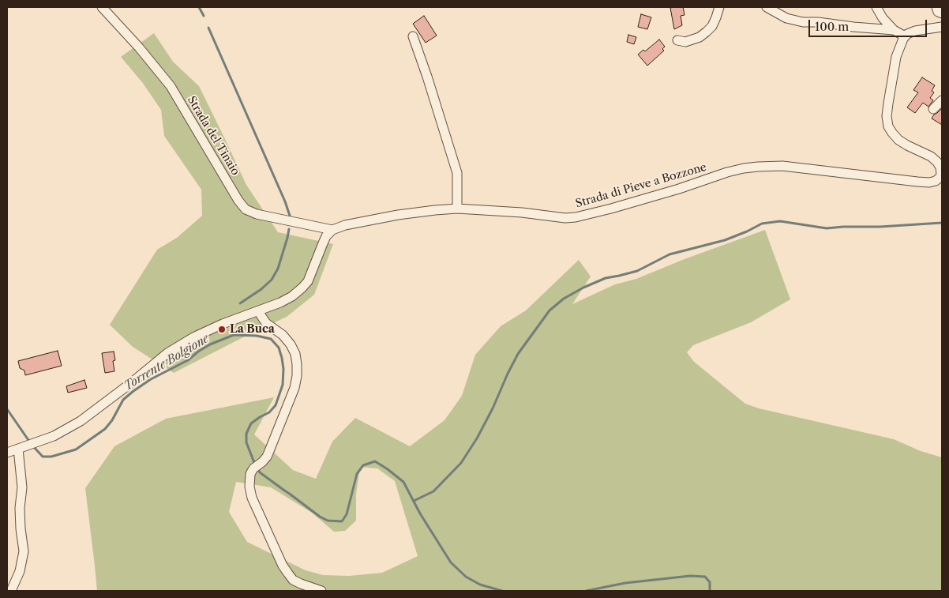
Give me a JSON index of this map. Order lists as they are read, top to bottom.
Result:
{
  "streets": {
    "street": ["Strada del Tinaio", "Strada di Pieve a Bozzone"]
  },
  "crossings": [
    ["Strada del Tinaio", "Strada di Pieve a Bozzone"]
  ],
  "water": ["Torrente Bolgione"],
  "places": ["La Buca"],
  "scale_bar": "100 m"
}
